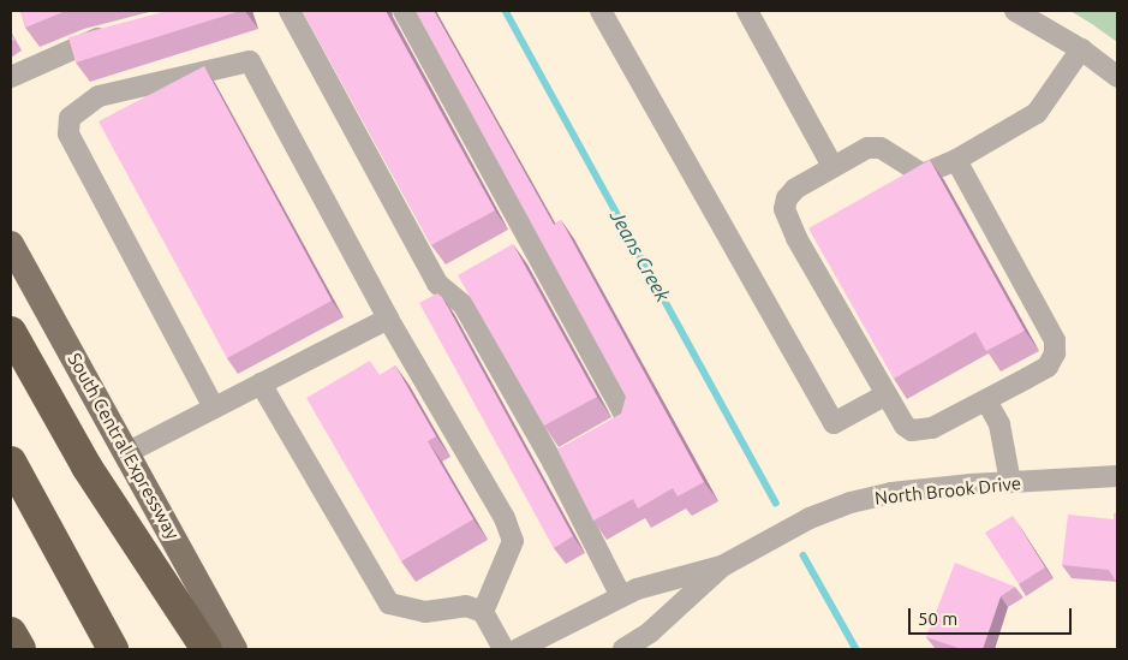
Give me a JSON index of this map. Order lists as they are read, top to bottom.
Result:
{
  "streets": {
    "main road": ["South Central Expressway"],
    "street": ["North Brook Drive"]
  },
  "water": ["Jeans Creek"],
  "scale_bar": "50 m"
}
